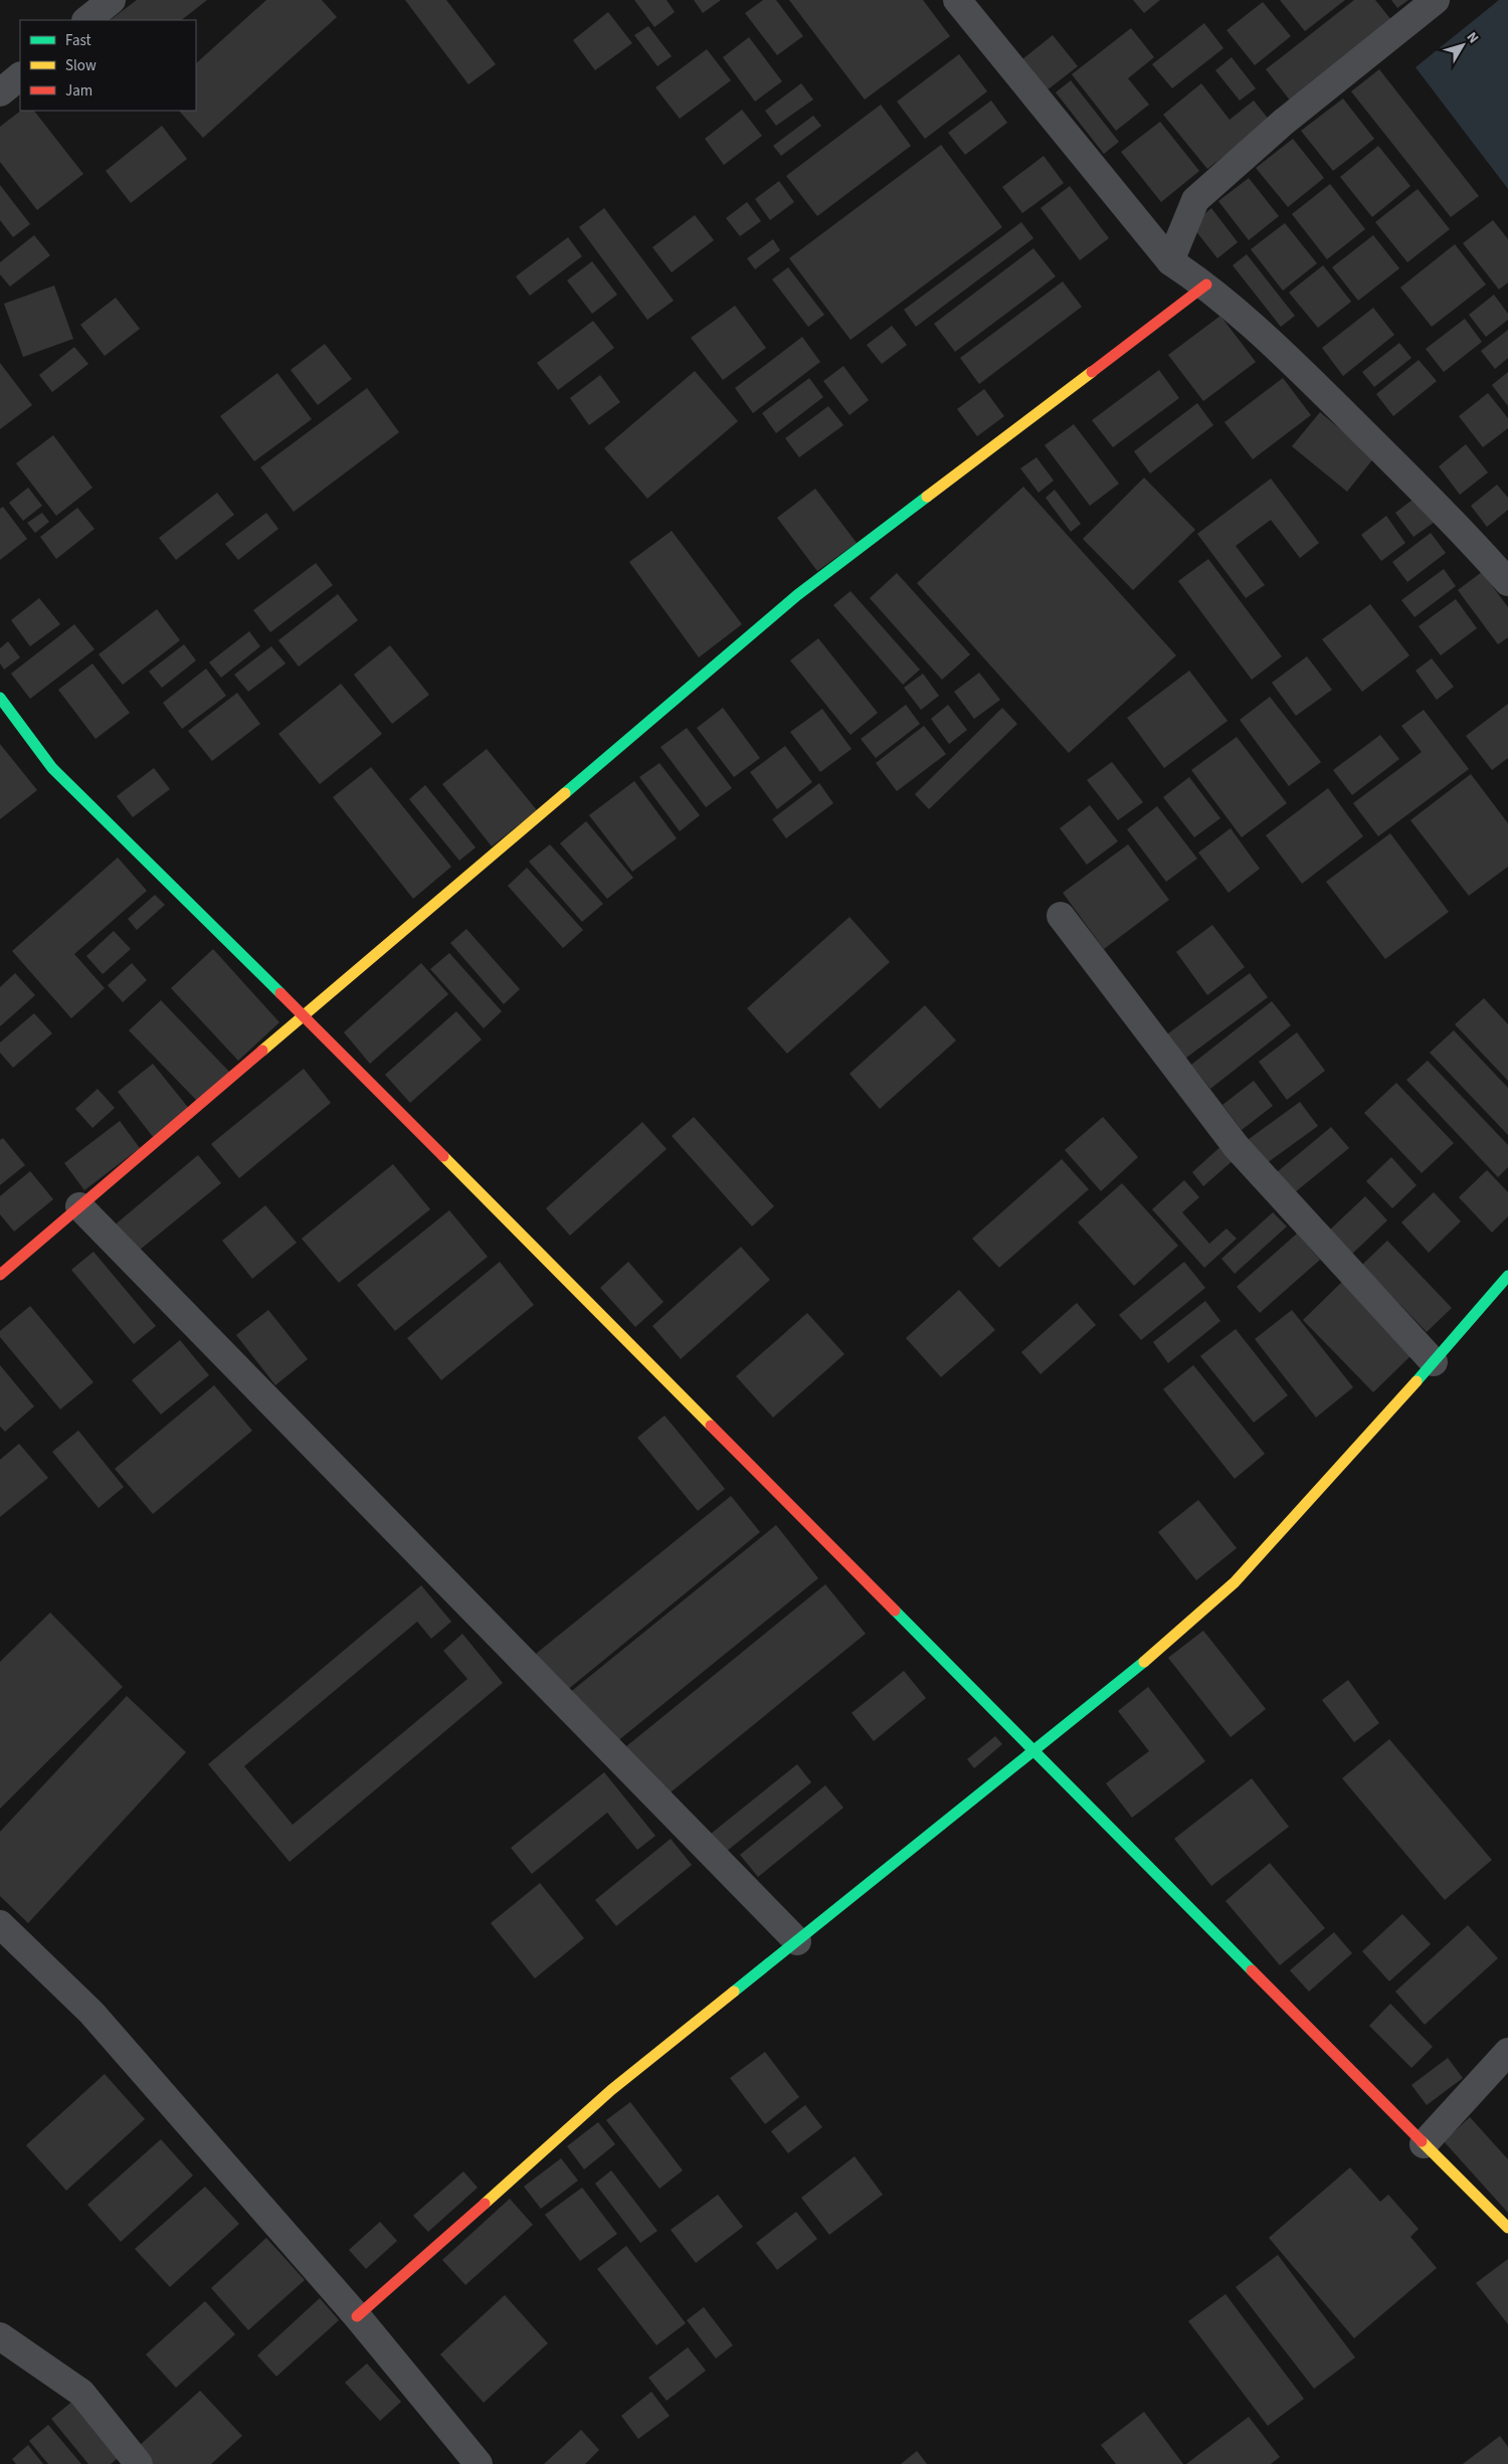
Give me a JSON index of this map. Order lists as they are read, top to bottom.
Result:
{
  "legend": ["Fast", "Slow", "Jam"],
  "north": "top right"
}
